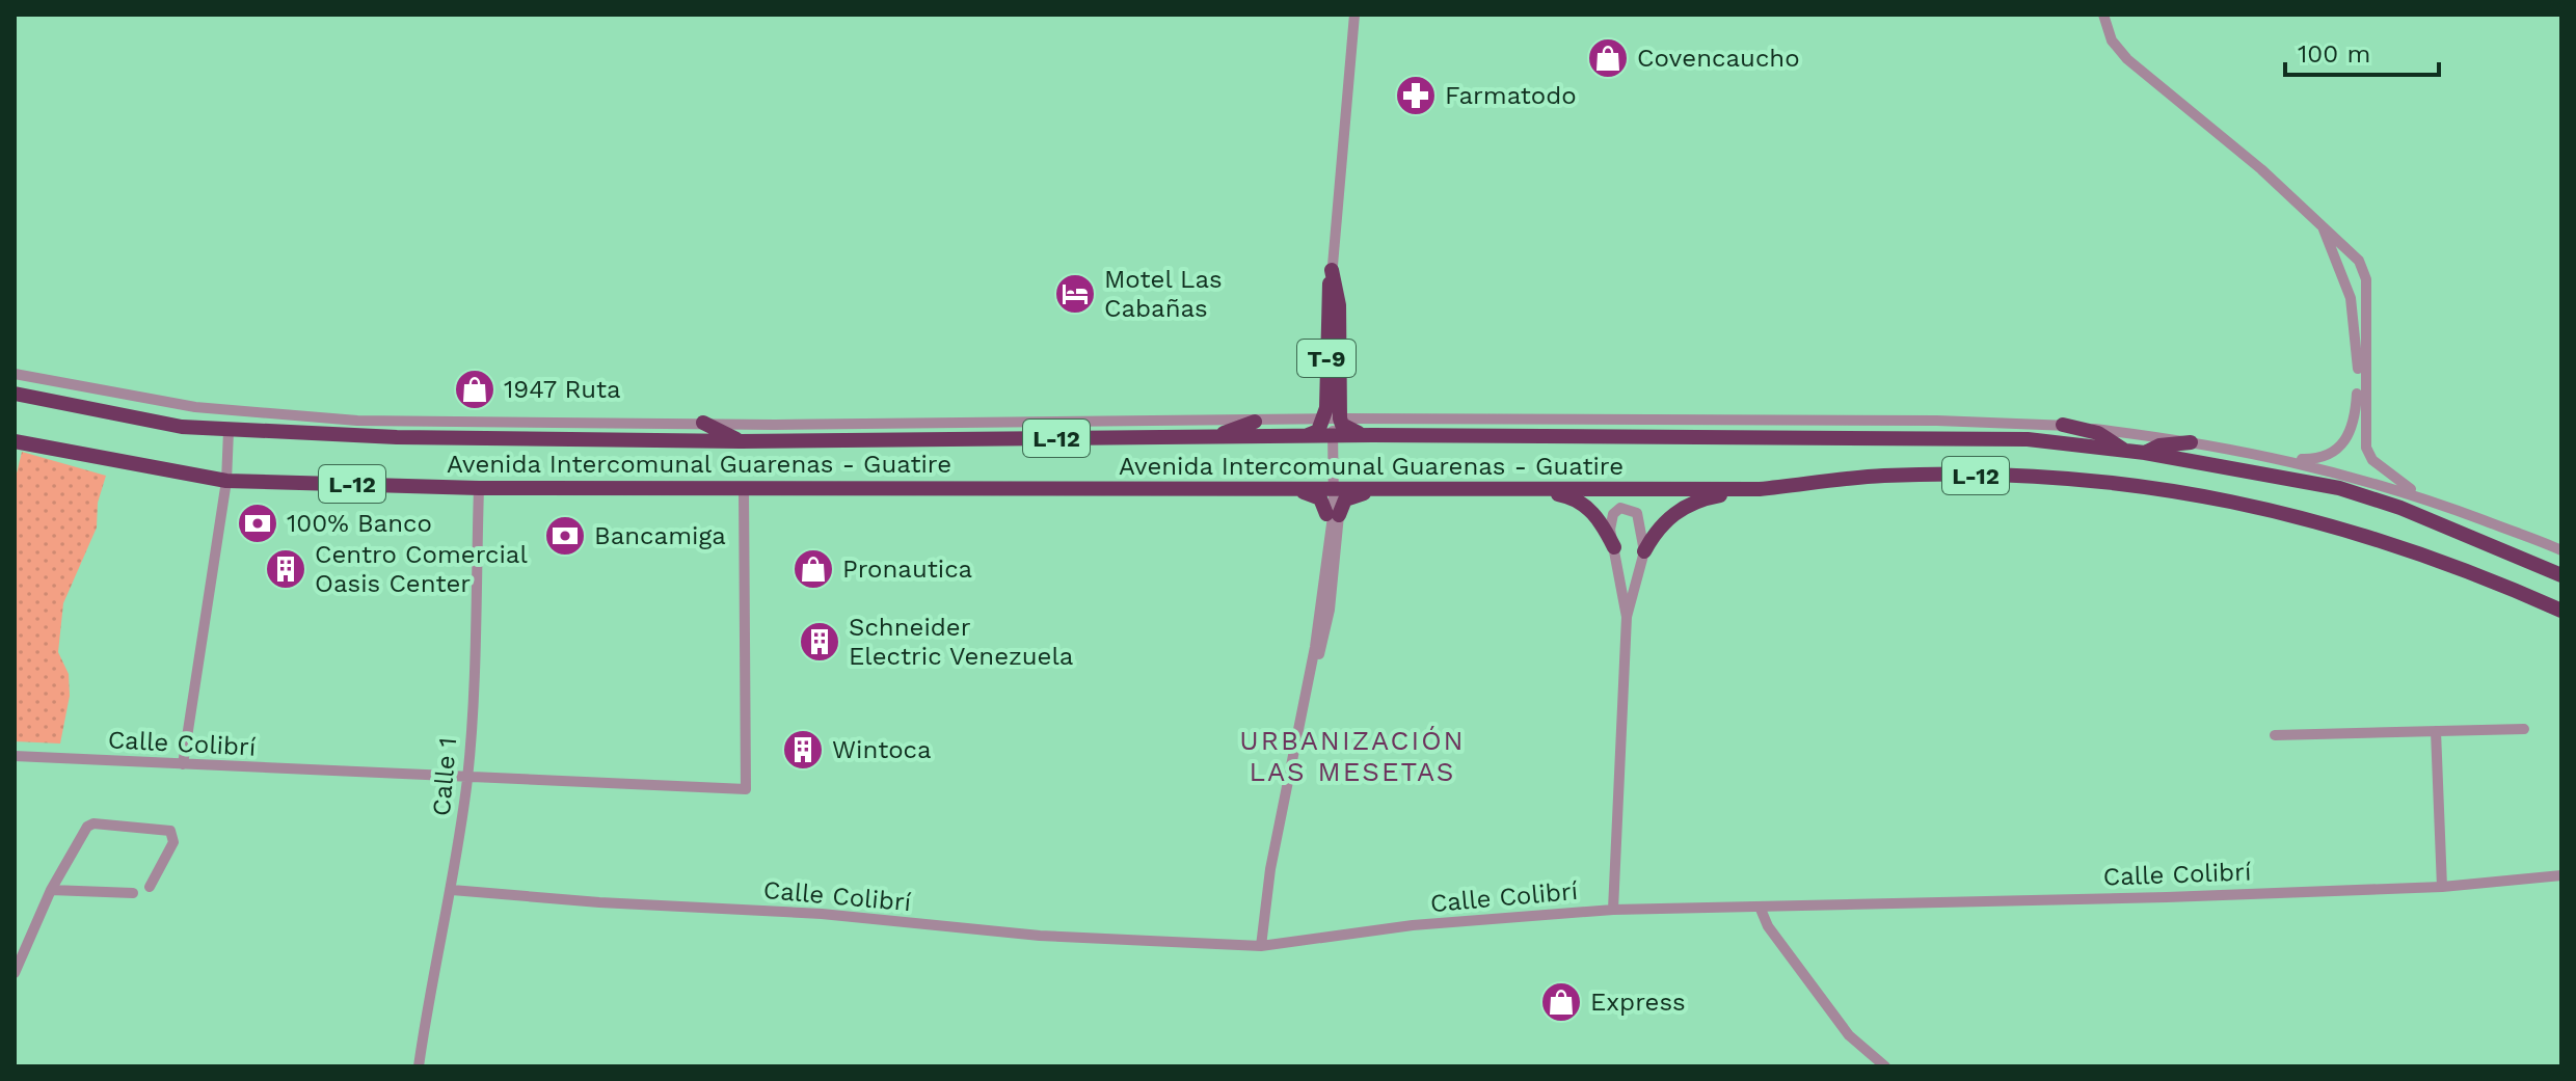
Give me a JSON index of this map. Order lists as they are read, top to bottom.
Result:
{
  "streets": {
    "highway": ["T-9", "L-12", "Avenida Intercomunal Guarenas - Guatire"],
    "street": ["Calle Colibrí", "Calle 1"]
  },
  "crossings": [
    ["T-9", "Avenida Intercomunal Guarenas - Guatire"],
    ["Avenida Intercomunal Guarenas - Guatire", "Calle Colibrí"],
    ["Avenida Intercomunal Guarenas - Guatire", "Calle 1"],
    ["Calle Colibrí", "Calle 1"]
  ],
  "districts": ["URBANIZACIÓN LAS MESETAS"],
  "places": {
    "shop": [
      "Covencaucho",
      "1947 Ruta",
      "Pronautica",
      "Express"
    ],
    "pharmacy": ["Farmatodo"],
    "hotel": ["Motel Las Cabañas"],
    "bank": ["100% Banco", "Bancamiga"],
    "building": ["Centro Comercial Oasis Center", "Schneider Electric Venezuela", "Wintoca"]
  },
  "scale_bar": "100 m"
}
